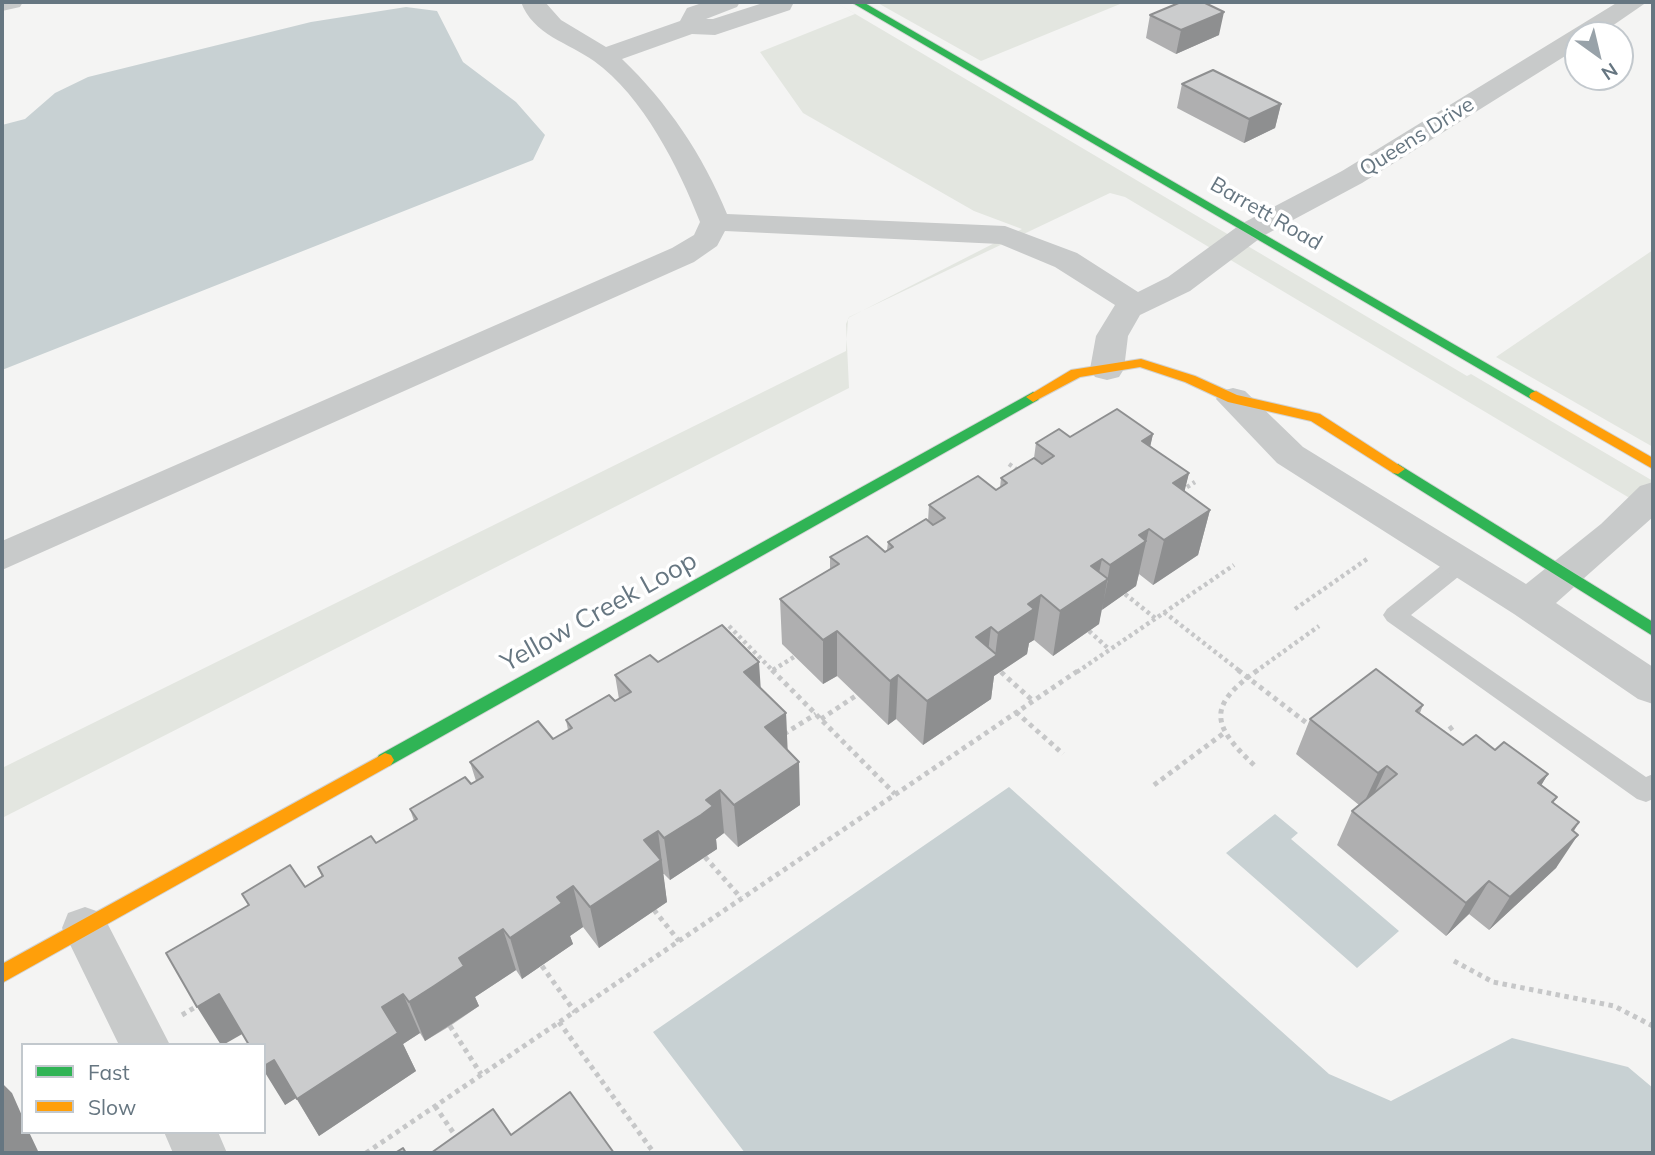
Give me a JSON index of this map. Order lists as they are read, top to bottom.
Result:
{
  "streets": {
    "street": ["Queens Drive", "Barrett Road", "Yellow Creek Loop"]
  },
  "crossings": [
    ["Queens Drive", "Barrett Road"]
  ],
  "legend": ["Fast", "Slow"],
  "north": "bottom right"
}
